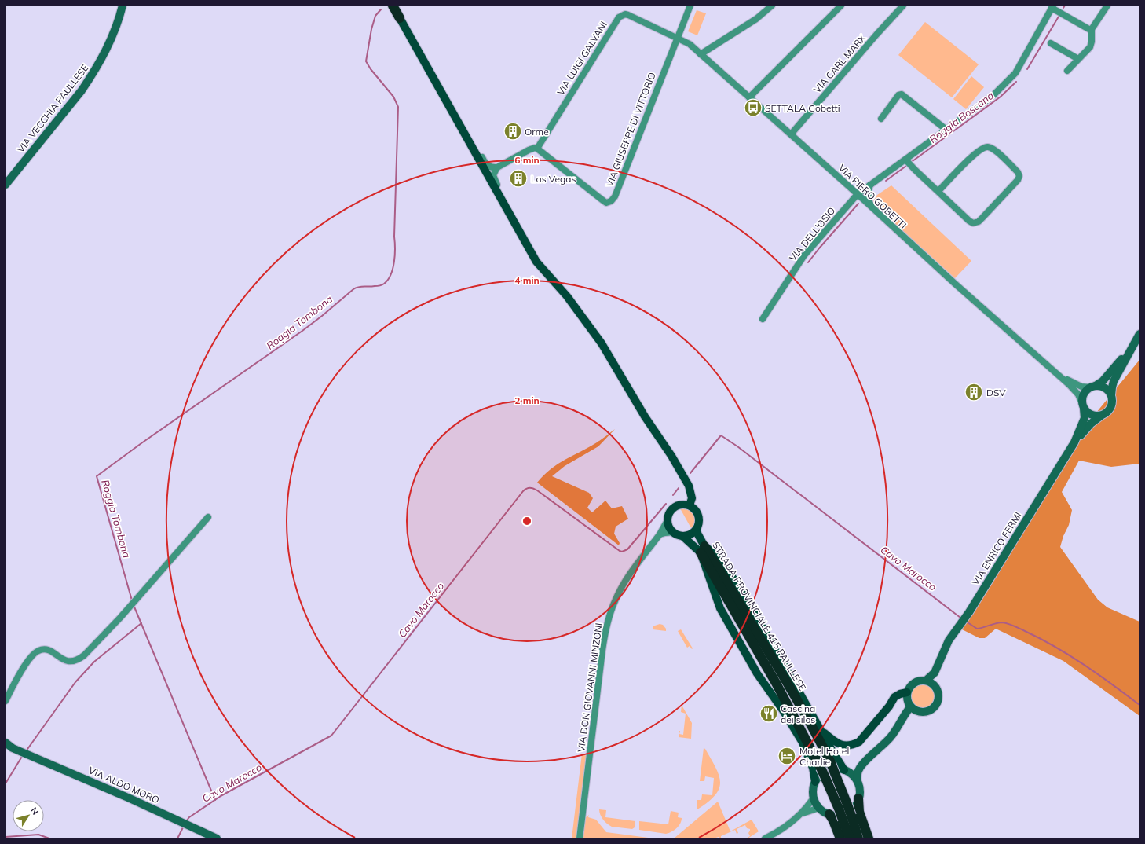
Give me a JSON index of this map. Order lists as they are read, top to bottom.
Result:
{
  "streets": {
    "highway": ["STRADA PROVINCIALE 415 PAULLESE"],
    "main road": ["VIA VECCHIA PAULLESE", "VIA ENRICO FERMI", "VIA ALDO MORO"],
    "street": [
      "VIA LUIGI GALVANI",
      "VIA CARL MARX",
      "VIA GIUSEPPE DI VITTORIO",
      "VIA PIERO GOBETTI",
      "VIA DELL'OSIO",
      "VIA DON GIOVANNI MINZONI"
    ]
  },
  "crossings": [
    ["VIA LUIGI GALVANI", "VIA GIUSEPPE DI VITTORIO"],
    ["VIA LUIGI GALVANI", "VIA PIERO GOBETTI"],
    ["VIA CARL MARX", "VIA PIERO GOBETTI"],
    ["VIA GIUSEPPE DI VITTORIO", "VIA PIERO GOBETTI"],
    ["VIA PIERO GOBETTI", "VIA DELL'OSIO"],
    ["STRADA PROVINCIALE 415 PAULLESE", "VIA DON GIOVANNI MINZONI"]
  ],
  "water": ["Roggia Boscana", "Roggia Tombona", "Cavo Marocco"],
  "places": {
    "bus stop": ["SETTALA Gobetti"],
    "building": ["Orme", "Las Vegas", "DSV"],
    "restaurant": ["Cascina dei silos"],
    "hotel": ["Motel Hotel Charlie"]
  },
  "north": "top right",
  "rings": ["6 min", "4 min", "2 min"]
}
